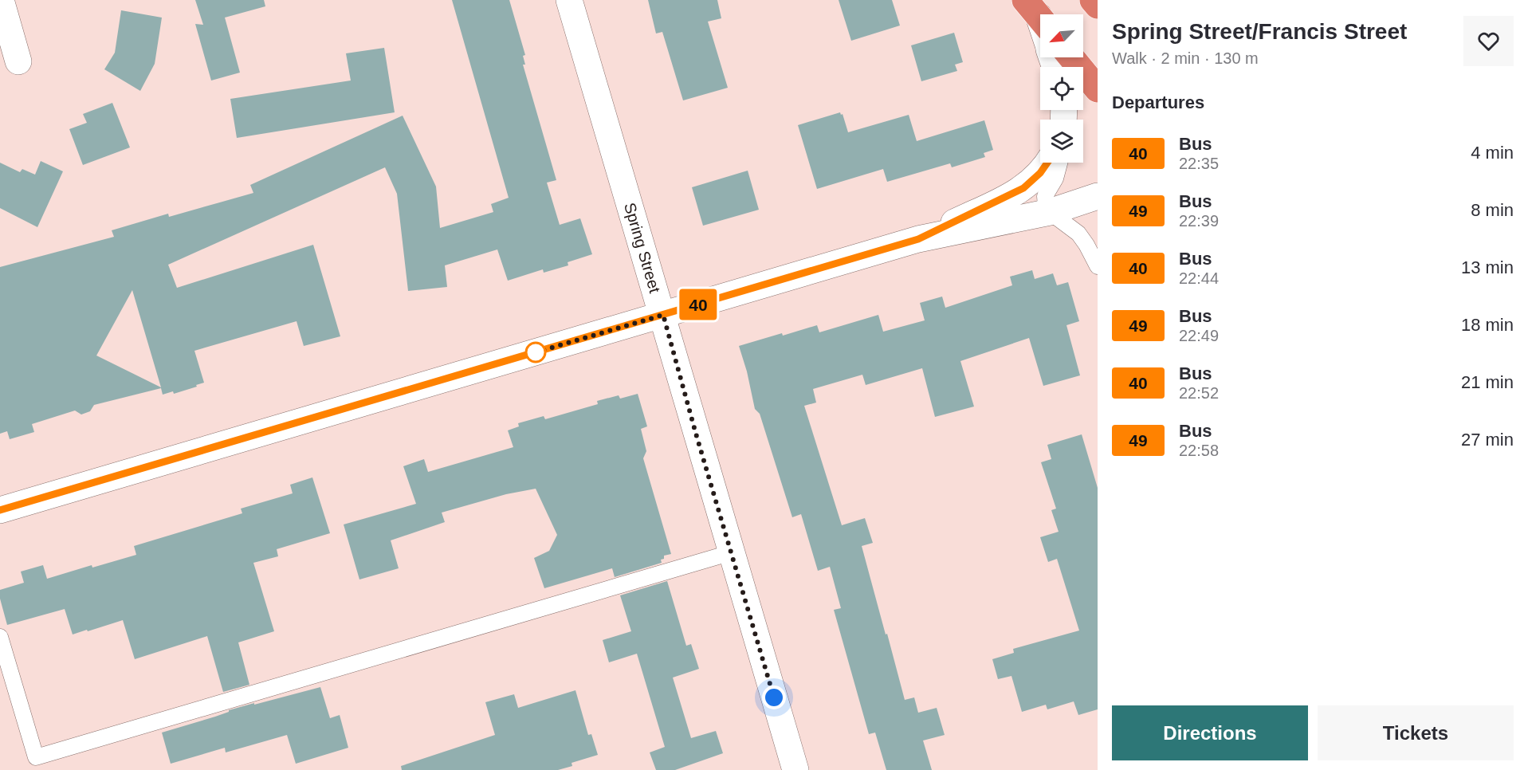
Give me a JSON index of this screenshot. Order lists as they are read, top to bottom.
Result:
{
  "streets": {
    "street": ["Spring Street"]
  },
  "lines": ["bus line 40"],
  "north": "bottom left",
  "page": {
    "on_map": "40",
    "heading": [
      ["Spring Street/Francis Street", "Walk · 2 min · 130 m"],
      "Departures"
    ],
    "list": [
      {
        "mark": "40",
        "name": "Bus",
        "note": "22:35",
        "value": "4 min"
      },
      {
        "mark": "49",
        "name": "Bus",
        "note": "22:39",
        "value": "8 min"
      },
      {
        "mark": "40",
        "name": "Bus",
        "note": "22:44",
        "value": "13 min"
      },
      {
        "mark": "49",
        "name": "Bus",
        "note": "22:49",
        "value": "18 min"
      },
      {
        "mark": "40",
        "name": "Bus",
        "note": "22:52",
        "value": "21 min"
      },
      {
        "mark": "49",
        "name": "Bus",
        "note": "22:58",
        "value": "27 min"
      }
    ],
    "buttons": ["Directions", "Tickets"]
  }
}
